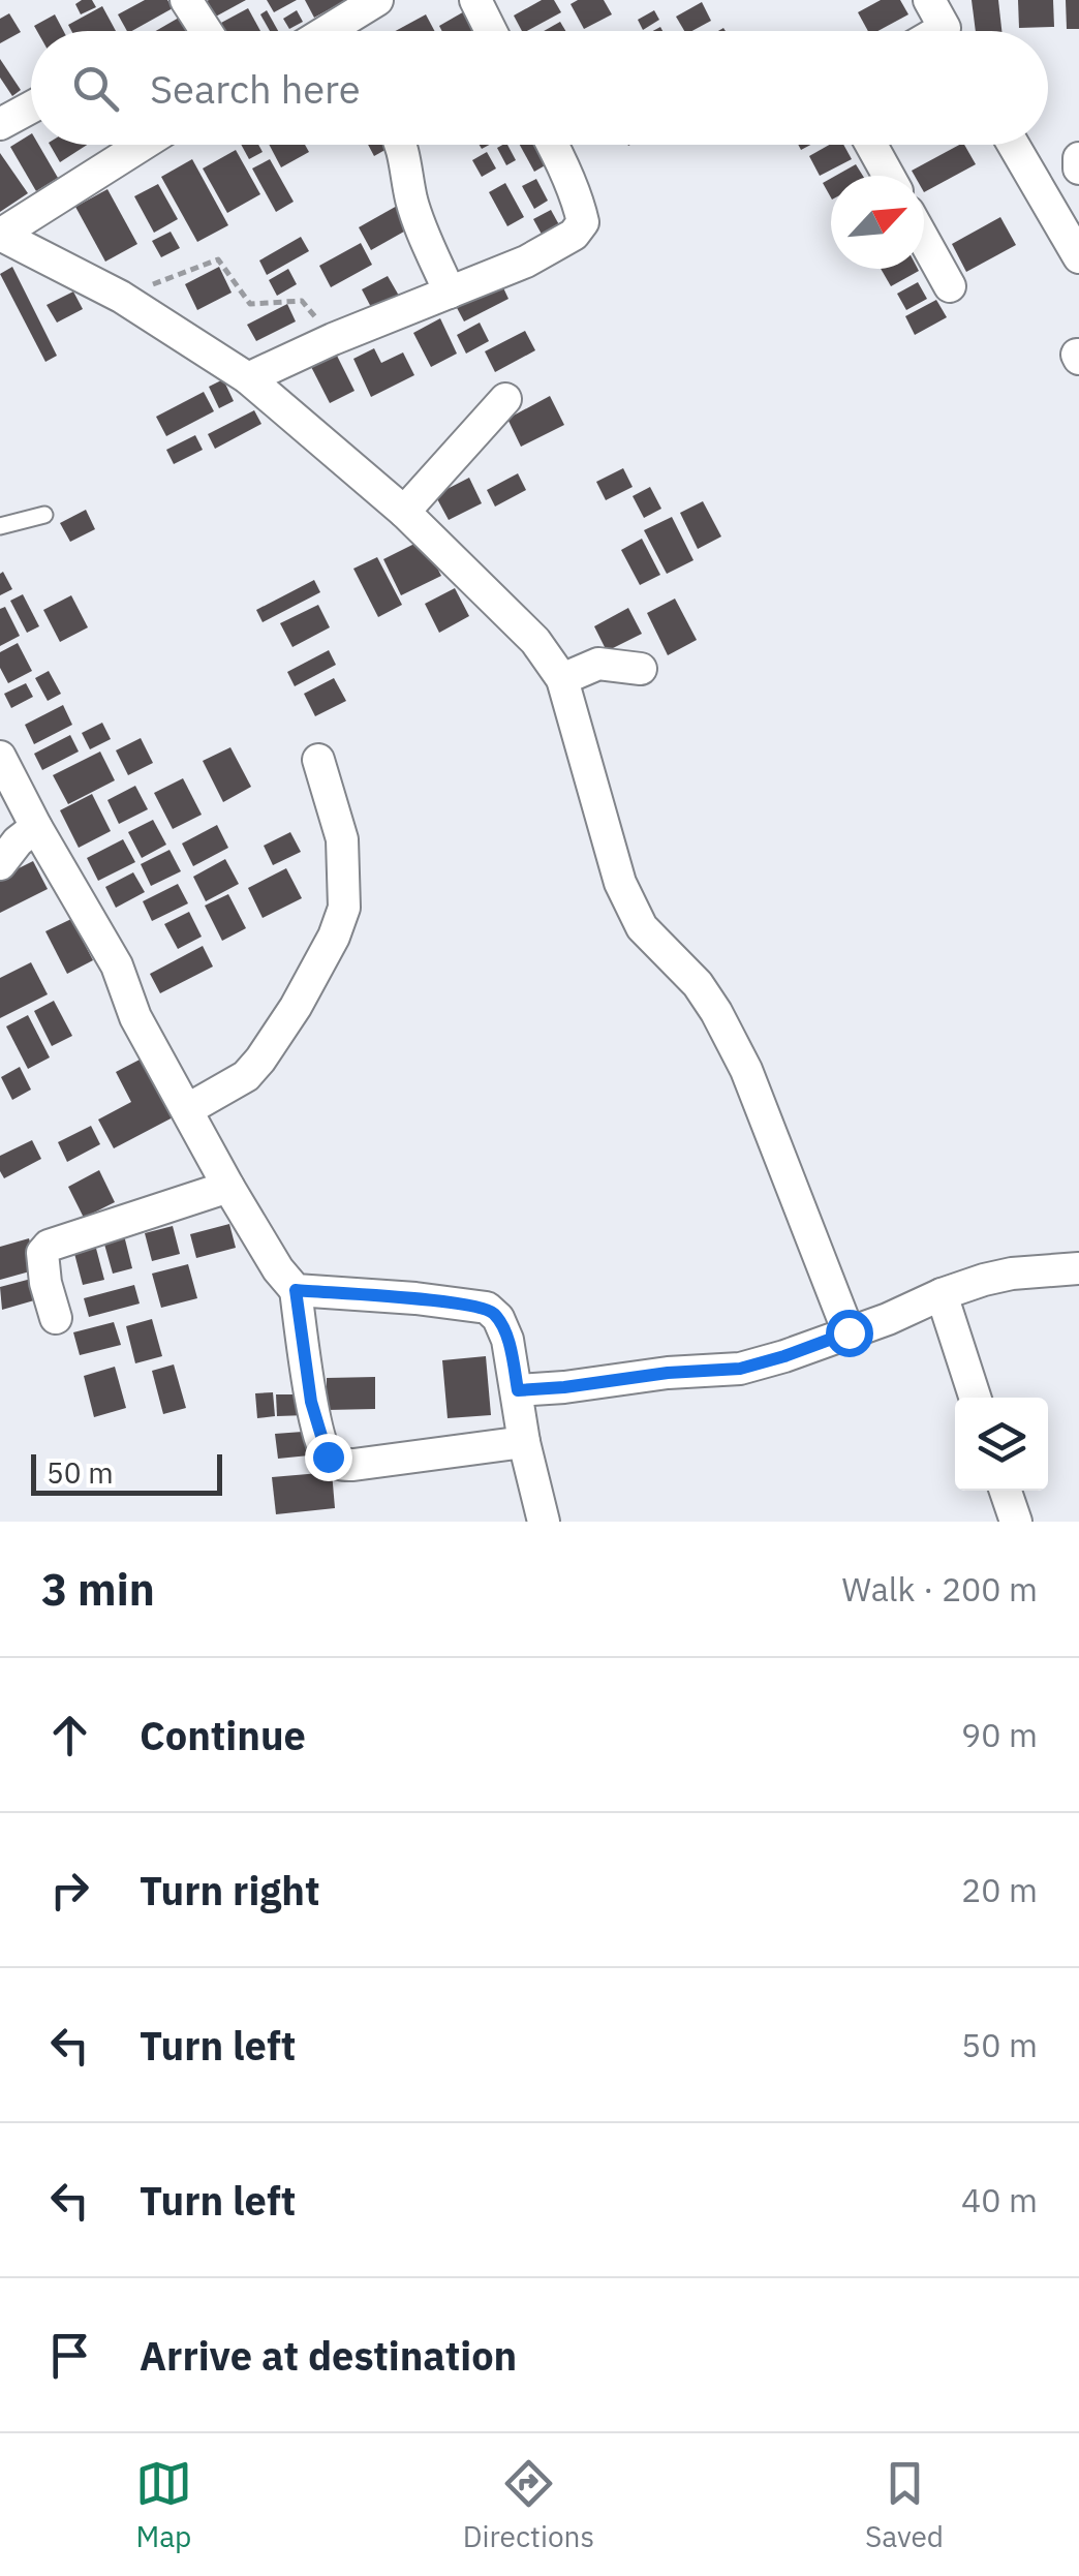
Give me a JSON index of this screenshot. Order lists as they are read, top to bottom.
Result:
{
  "scale_bar": "50 m",
  "north": "top right",
  "page": {
    "search": "Search here",
    "scale": "50 m",
    "heading": ["3 min", "Walk · 200 m"],
    "list": [
      ["Continue", "90 m"],
      ["Turn right", "20 m"],
      ["Turn left", "50 m"],
      ["Turn left", "40 m"],
      "Arrive at destination"
    ],
    "nav": ["Map", "Directions", "Saved"]
  }
}
